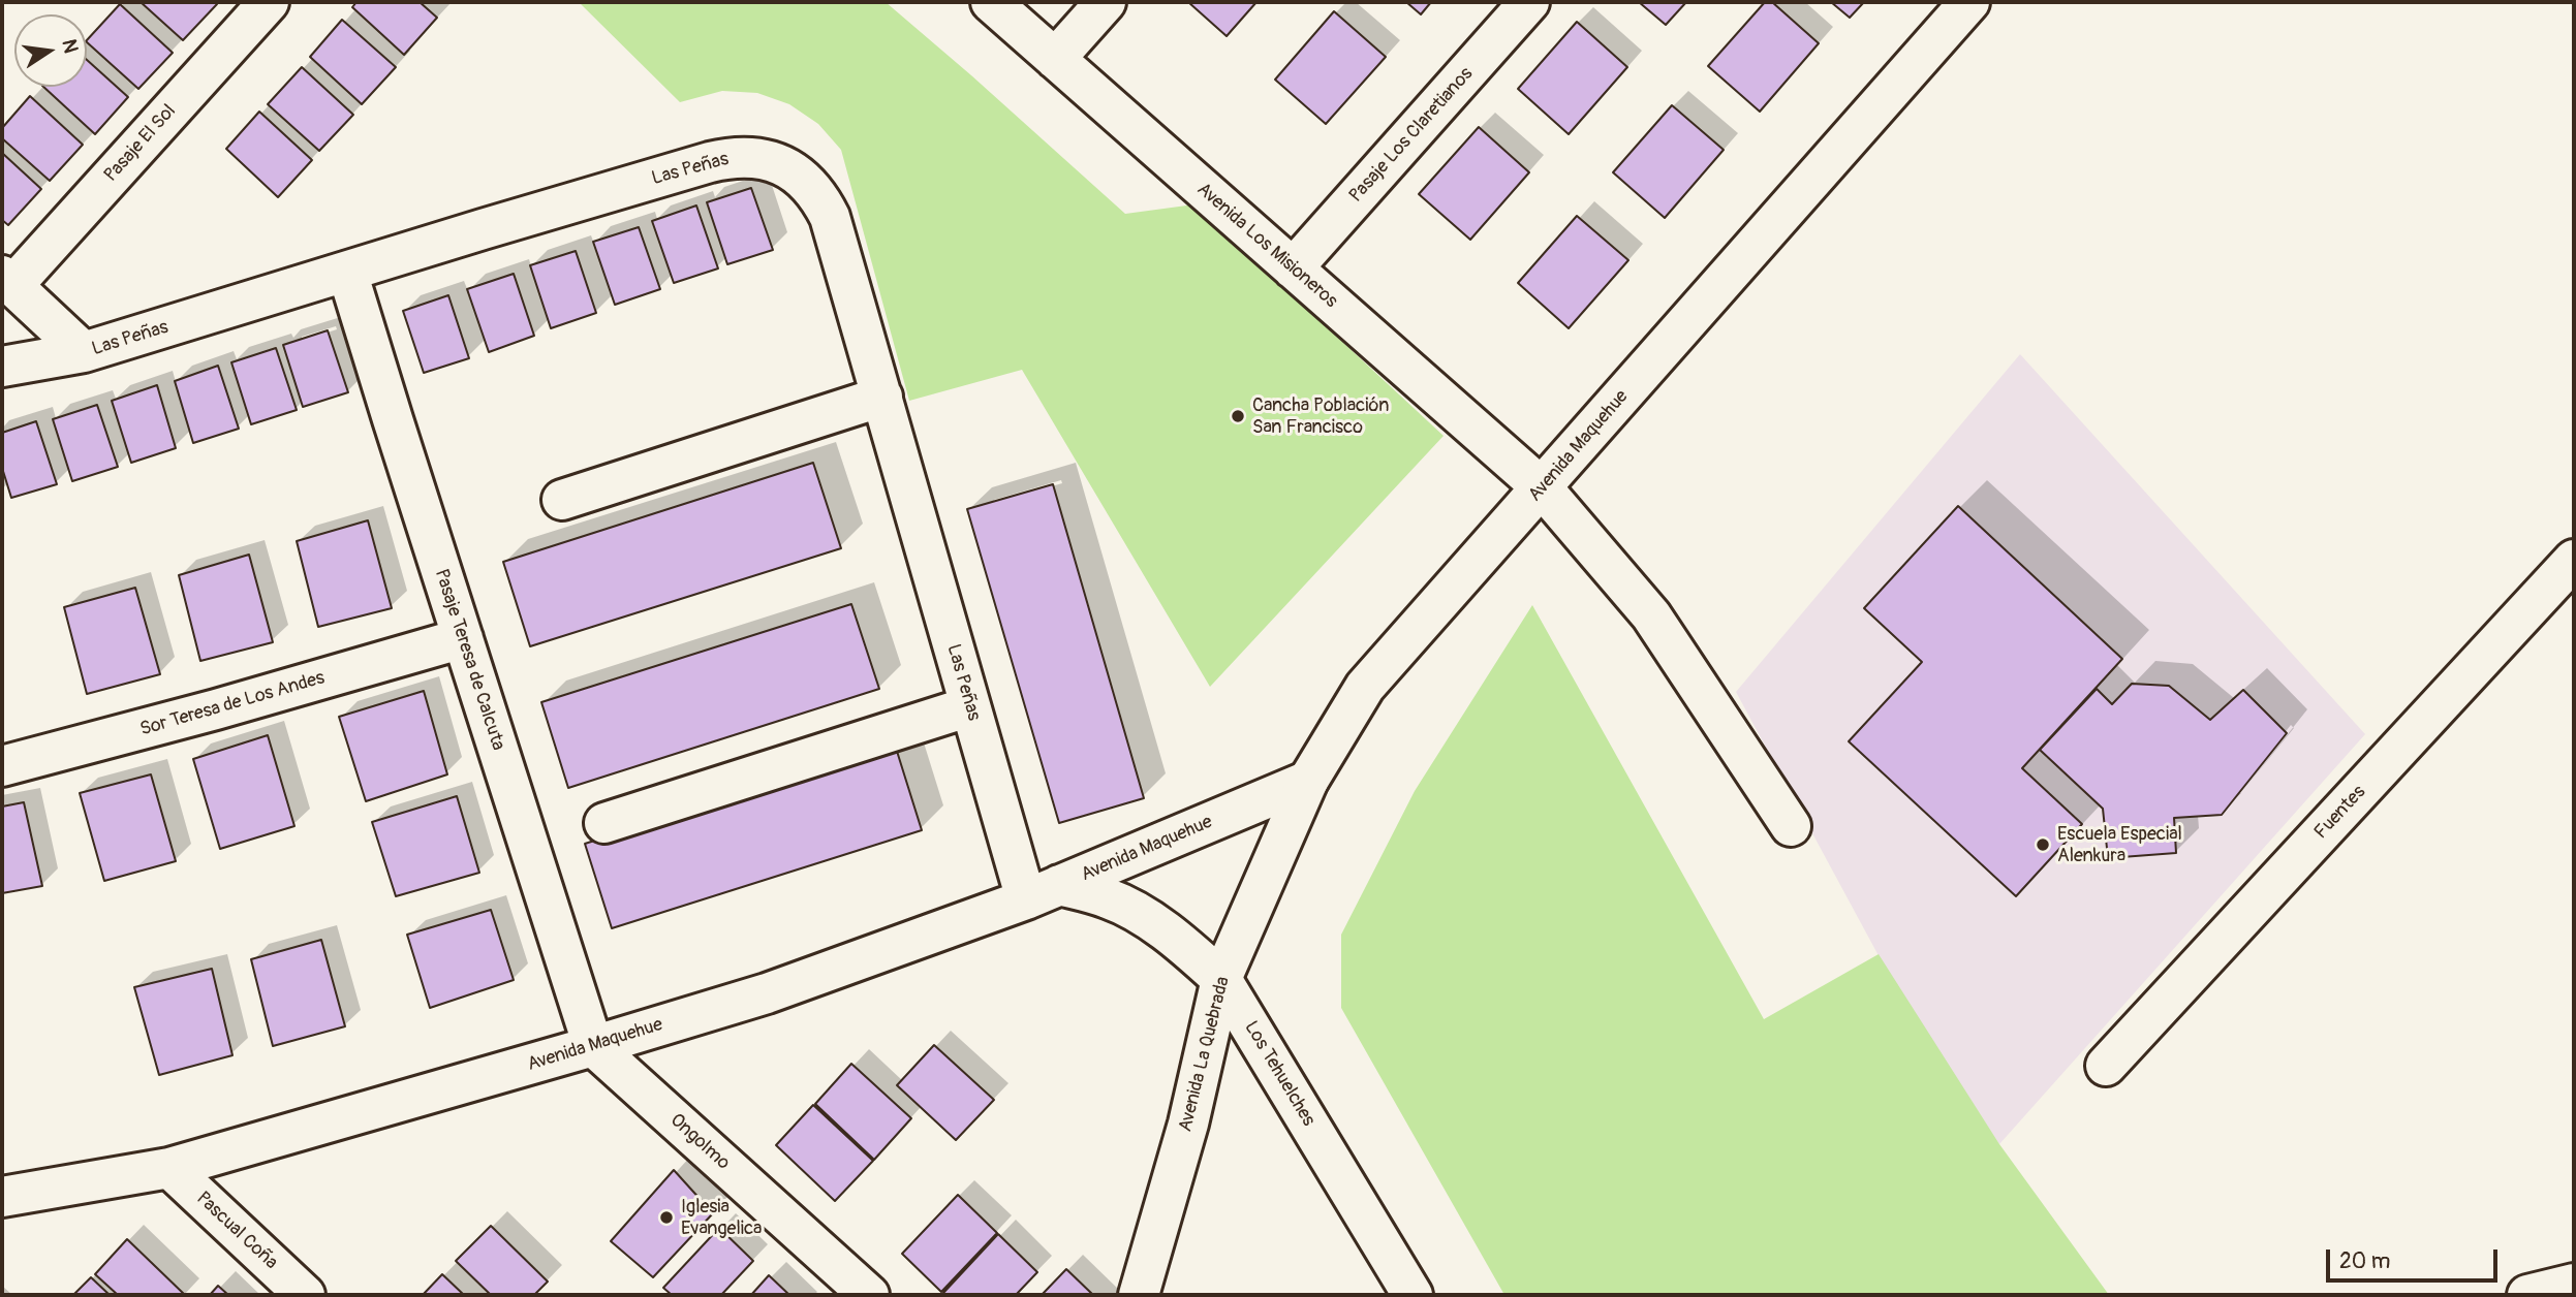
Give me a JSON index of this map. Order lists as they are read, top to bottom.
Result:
{
  "streets": {
    "street": [
      "Pasaje Los Claretianos",
      "Pasaje El Sol",
      "Las Peñas",
      "Avenida Los Misioneros",
      "Avenida Maquehue",
      "Pasaje Teresa de Calcuta",
      "Sor Teresa de Los Andes",
      "Fuentes",
      "Avenida La Quebrada",
      "Los Tehuelches",
      "Ongolmo",
      "Pascual Coña"
    ]
  },
  "crossings": [
    ["Pasaje Los Claretianos", "Avenida Los Misioneros"],
    ["Pasaje El Sol", "Las Peñas"],
    ["Las Peñas", "Avenida Maquehue"],
    ["Las Peñas", "Pasaje Teresa de Calcuta"],
    ["Las Peñas", "Los Tehuelches"],
    ["Avenida Los Misioneros", "Avenida Maquehue"],
    ["Avenida Maquehue", "Pasaje Teresa de Calcuta"],
    ["Avenida Maquehue", "Avenida La Quebrada"],
    ["Avenida Maquehue", "Los Tehuelches"],
    ["Avenida Maquehue", "Ongolmo"],
    ["Avenida Maquehue", "Pascual Coña"],
    ["Pasaje Teresa de Calcuta", "Sor Teresa de Los Andes"],
    ["Pasaje Teresa de Calcuta", "Ongolmo"],
    ["Avenida La Quebrada", "Los Tehuelches"]
  ],
  "places": ["Cancha Población San Francisco", "Escuela Especial Alenkura", "Iglesia Evangelica"],
  "scale_bar": "20 m",
  "north": "right"
}
